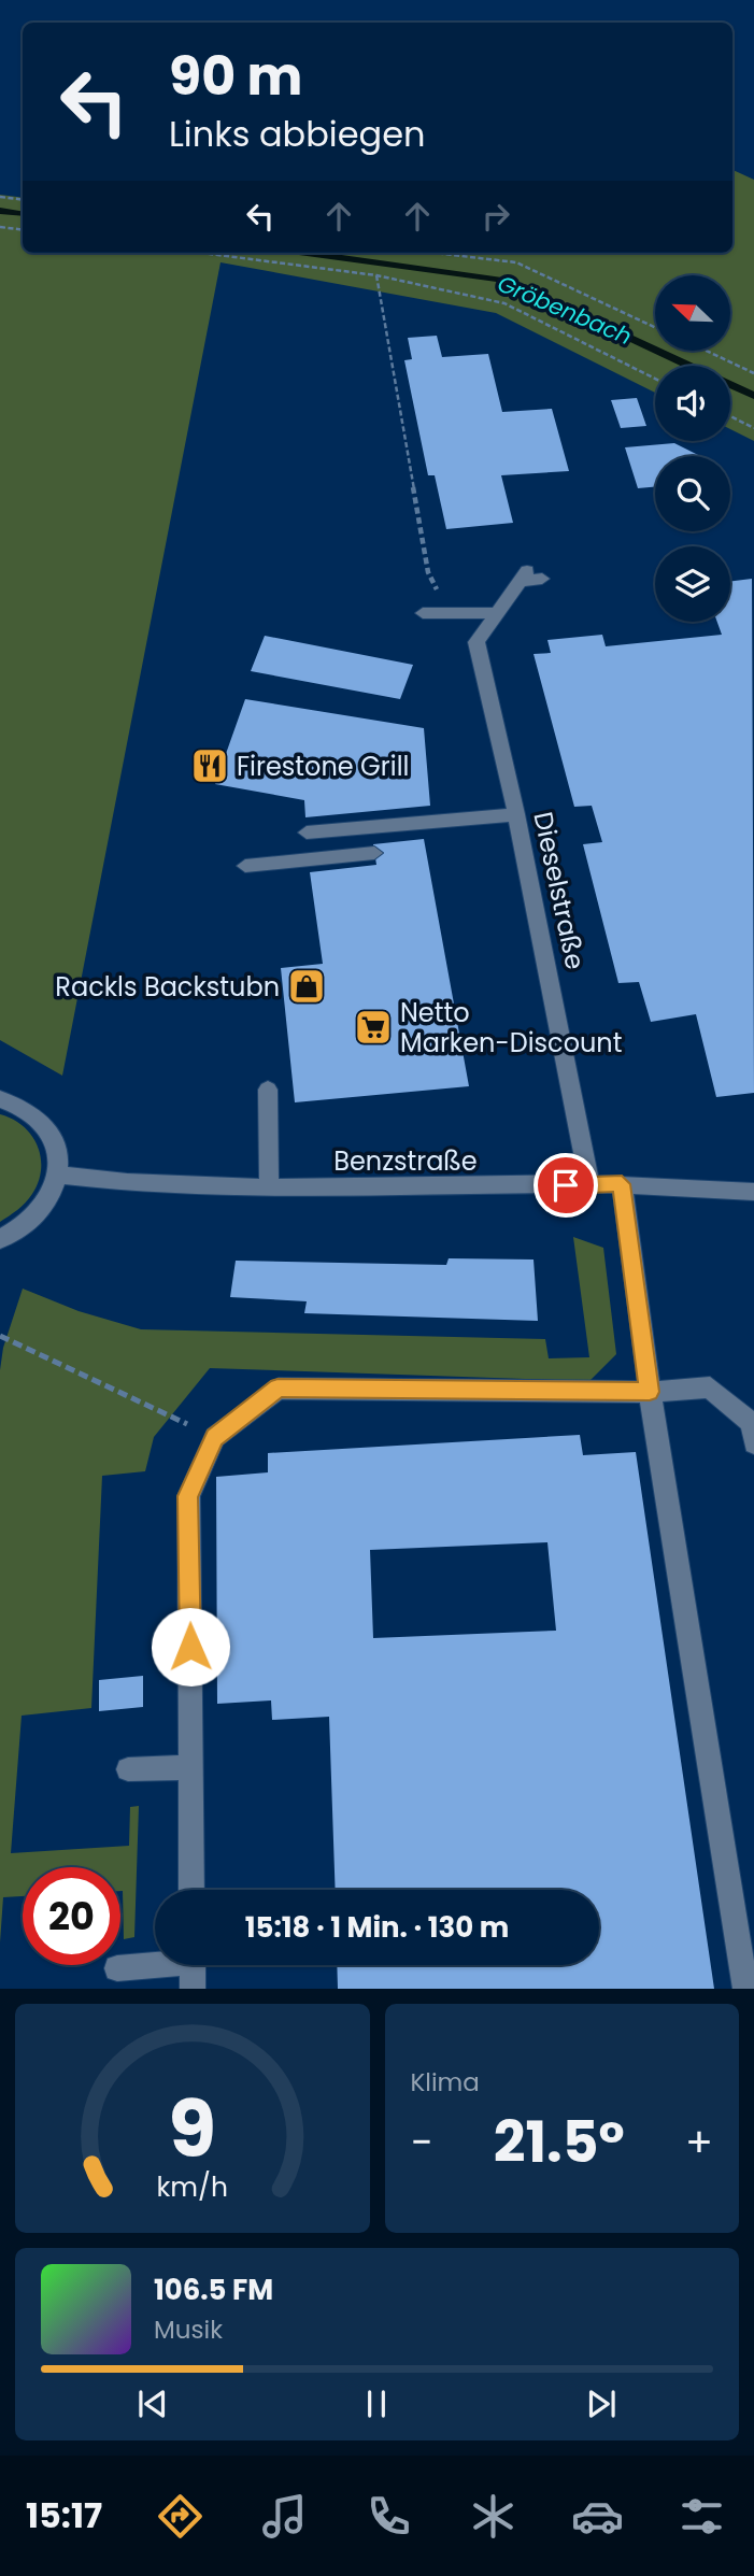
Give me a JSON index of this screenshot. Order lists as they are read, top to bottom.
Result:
{
  "streets": {
    "street": ["Dieselstraße", "Benzstraße"]
  },
  "crossings": [
    ["Dieselstraße", "Benzstraße"]
  ],
  "water": ["Gröbenbach"],
  "places": {
    "restaurant": ["Firestone Grill"],
    "shop": ["Rackls Backstubn"],
    "supermarket": ["Netto Marken-Discount"]
  },
  "north": "top left",
  "page": {
    "turn": ["90 m", "Links abbiegen"],
    "limit": "20",
    "trip": "15:18 · 1 Min. · 130 m",
    "tile": "Klima",
    "heat": ["−", "21.5°", "+"],
    "song": ["106.5 FM", "Musik"],
    "tabs": "15:17",
    "gauge": ["9", "km/h"]
  }
}
